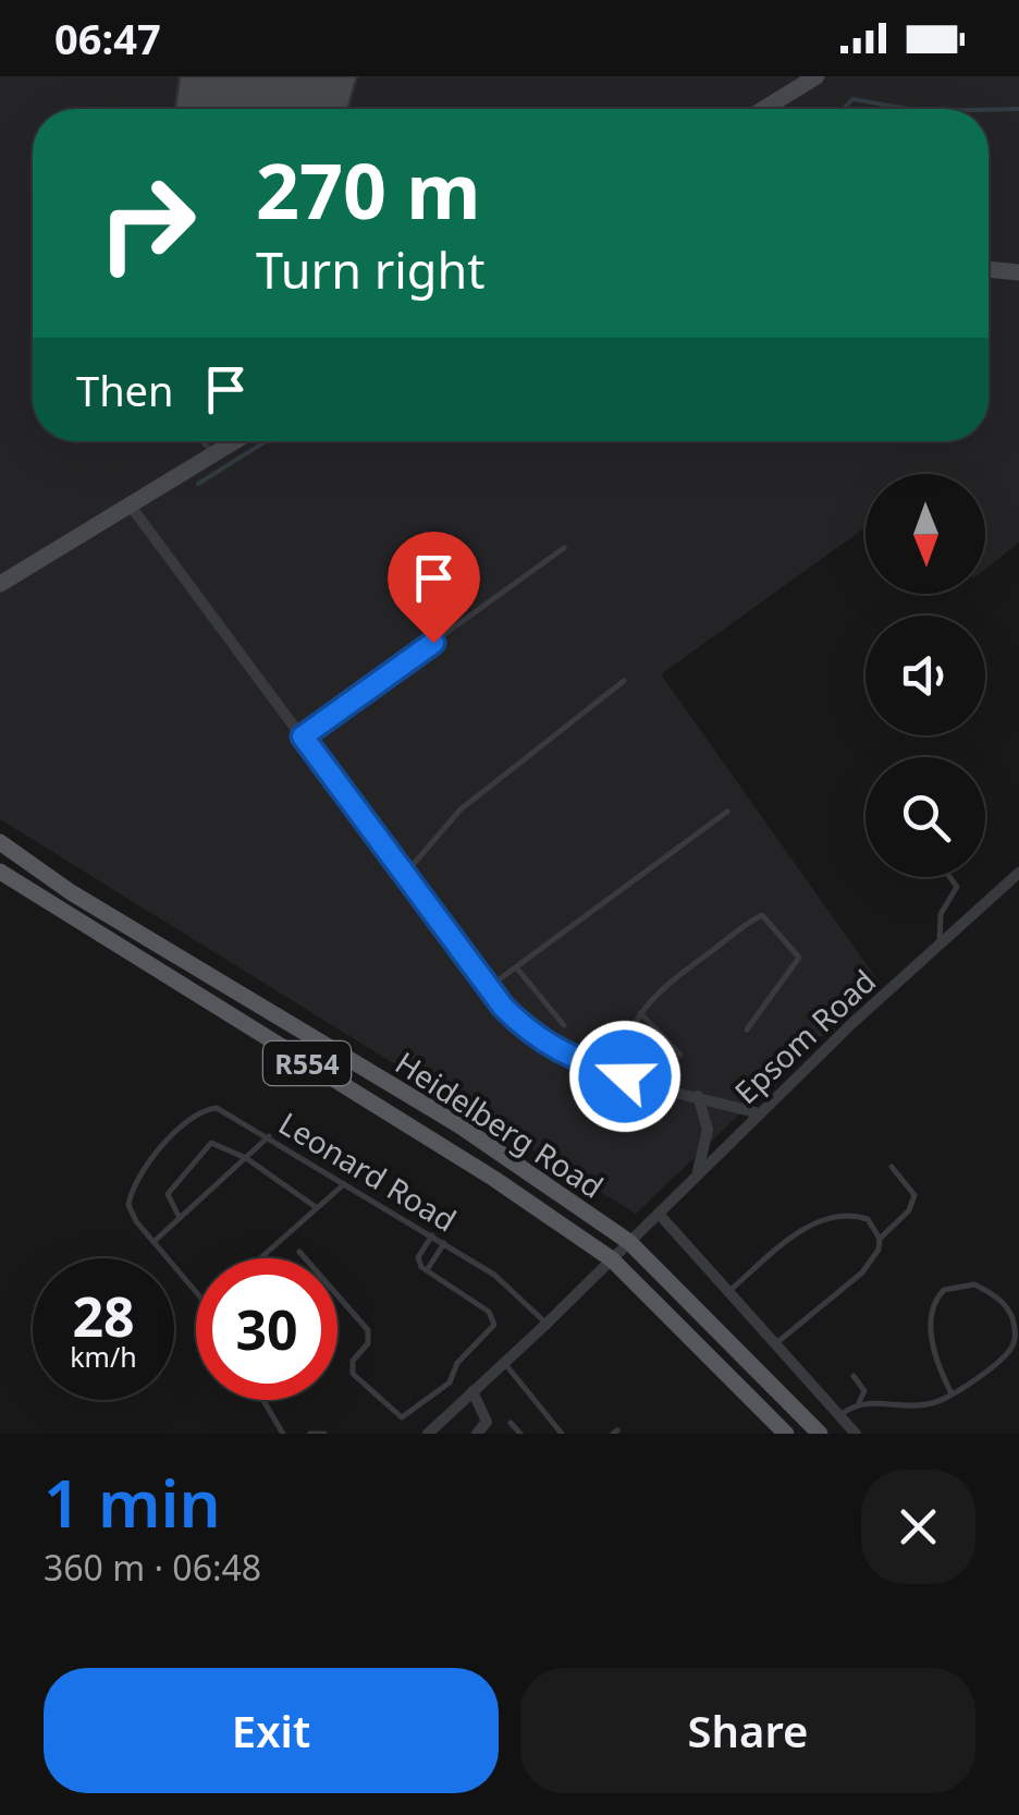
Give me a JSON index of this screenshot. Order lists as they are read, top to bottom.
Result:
{
  "streets": {
    "main road": ["R554", "Heidelberg Road"],
    "street": ["Epsom Road"],
    "lane": ["Leonard Road"]
  },
  "crossings": [
    ["Epsom Road", "Heidelberg Road"],
    ["Epsom Road", "Leonard Road"]
  ],
  "north": "bottom",
  "page": {
    "status": "06:47",
    "turn": ["270 m", "Turn right"],
    "then": "Then",
    "speed": "28 km/h",
    "limit": "30",
    "heading": ["1 min", "360 m · 06:48"],
    "buttons": ["Exit", "Share"]
  }
}
